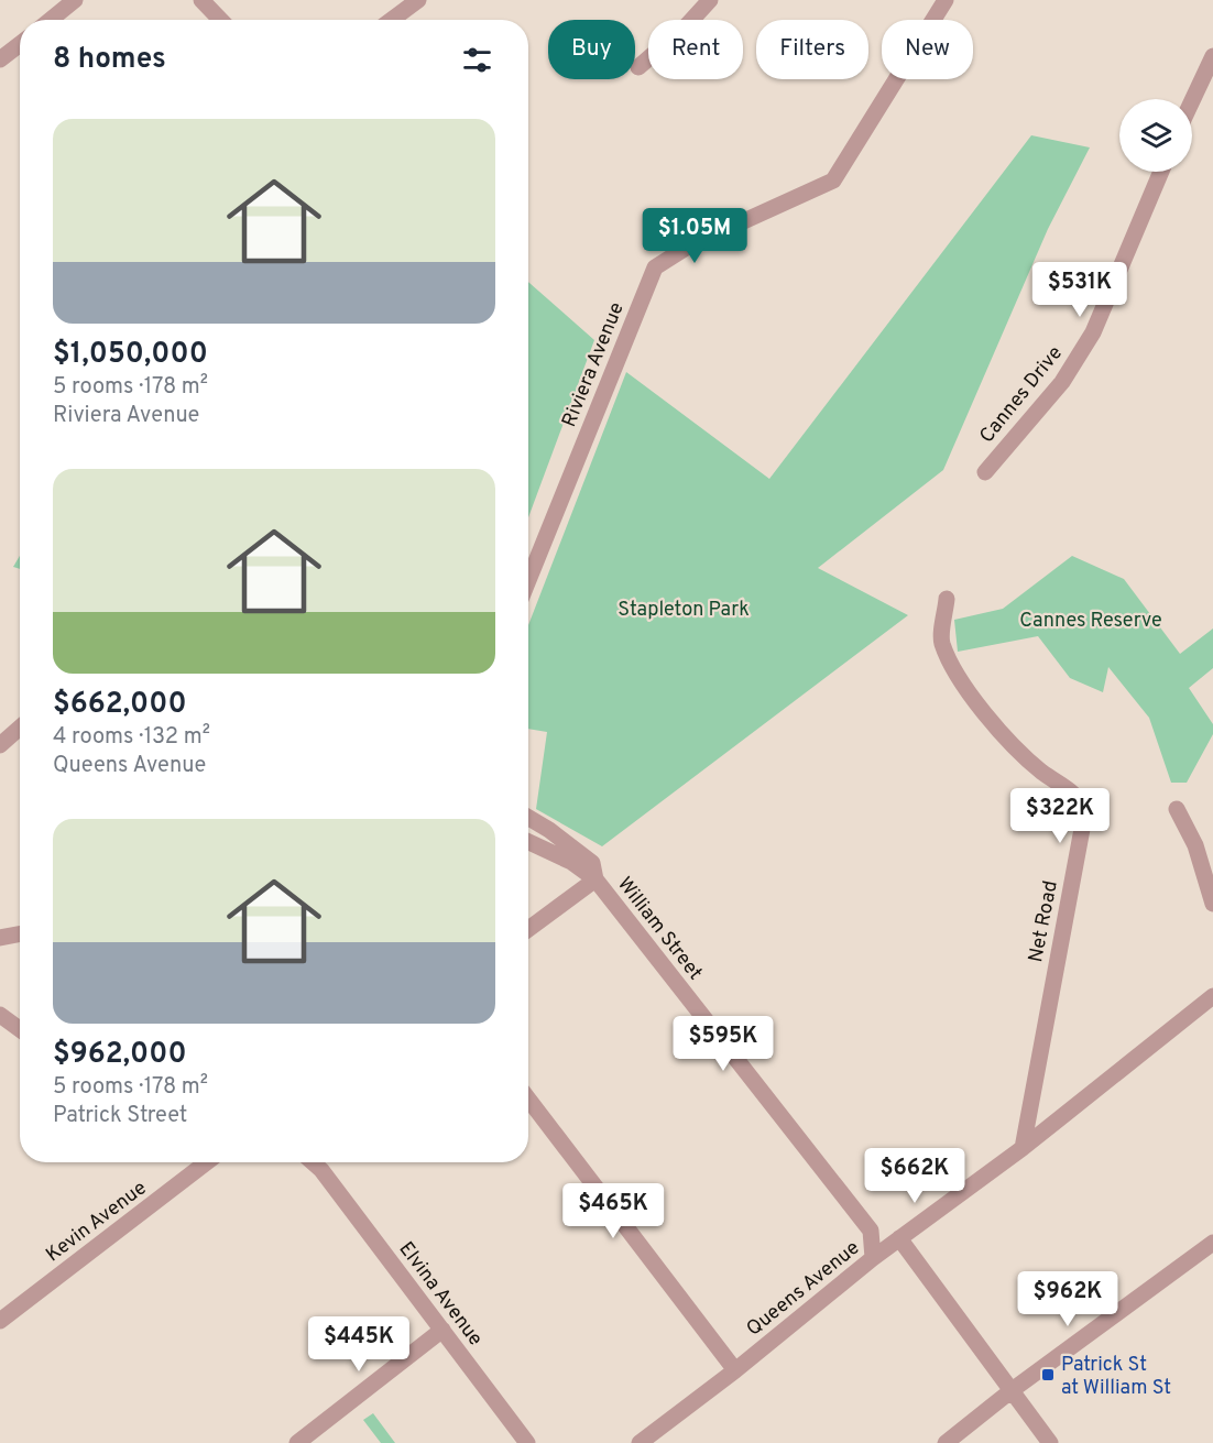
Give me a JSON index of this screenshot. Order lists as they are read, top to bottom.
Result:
{
  "streets": {
    "street": [
      "Riviera Avenue",
      "Cannes Drive",
      "Net Road",
      "William Street",
      "Kevin Avenue",
      "Queens Avenue",
      "Elvina Avenue"
    ]
  },
  "crossings": [
    ["Net Road", "Queens Avenue"],
    ["William Street", "Queens Avenue"]
  ],
  "parks": ["Stapleton Park", "Cannes Reserve"],
  "places": {
    "transit": ["Patrick St at William St"]
  },
  "page": {
    "chip": [
      "Buy",
      "Rent",
      "Filters",
      "New"
    ],
    "heading": "8 homes",
    "list": [
      {
        "name": "$1,050,000",
        "note": "5 rooms · 178 m² · Riviera Avenue"
      },
      {
        "name": "$662,000",
        "note": "4 rooms · 132 m² · Queens Avenue"
      },
      {
        "name": "$962,000",
        "note": "5 rooms · 178 m² · Patrick Street"
      }
    ],
    "price": [
      "$1.05M",
      "$531K",
      "$322K",
      "$595K",
      "$662K",
      "$465K",
      "$962K",
      "$445K"
    ]
  }
}
